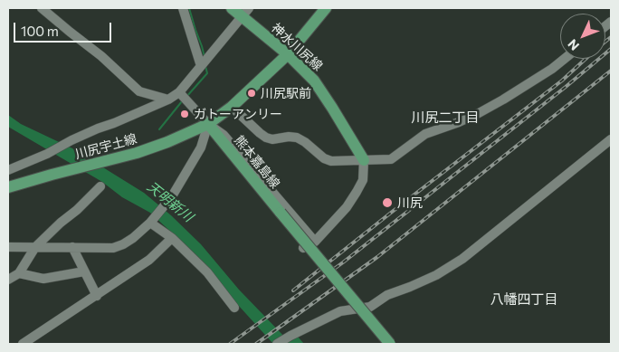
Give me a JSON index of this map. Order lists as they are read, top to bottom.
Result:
{
  "streets": {
    "main road": ["神水川尻線", "川尻宇土線", "熊本嘉島線"]
  },
  "crossings": [
    ["川尻宇土線", "熊本嘉島線"]
  ],
  "districts": ["川尻二丁目", "八幡四丁目"],
  "water": ["天明新川"],
  "places": ["川尻駅前", "ガトーアンリー", "川尻"],
  "scale_bar": "100 m",
  "north": "bottom left"
}
